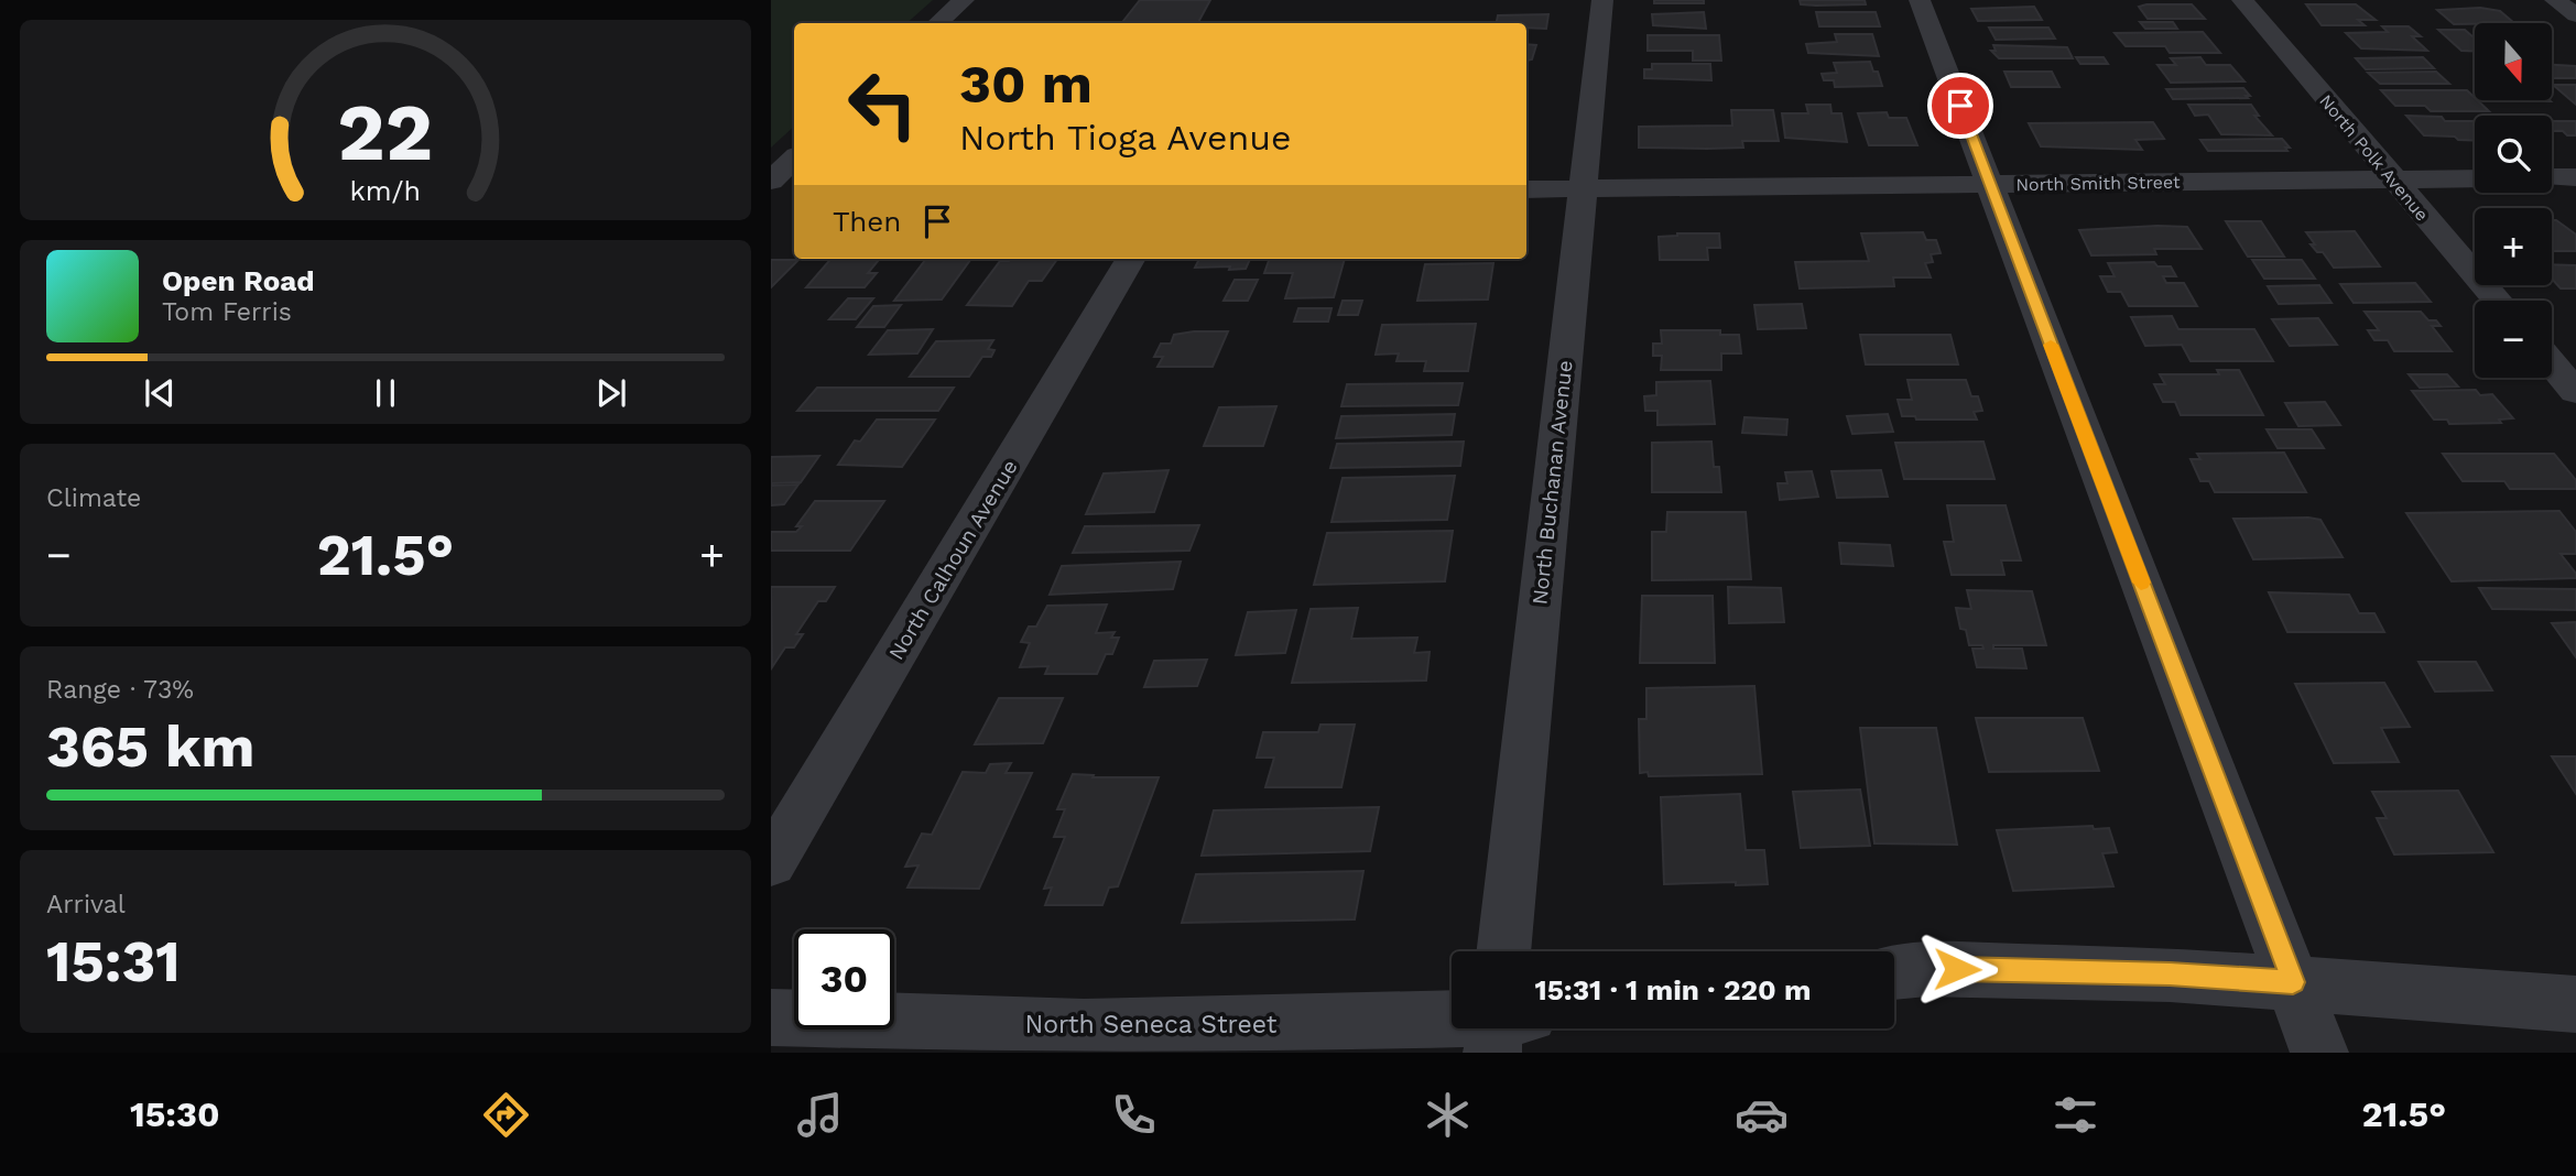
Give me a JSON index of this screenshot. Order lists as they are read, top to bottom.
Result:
{
  "streets": {
    "street": [
      "North Polk Avenue",
      "North Smith Street",
      "North Buchanan Avenue",
      "North Calhoun Avenue",
      "North Seneca Street"
    ]
  },
  "crossings": [
    ["North Polk Avenue", "North Smith Street"],
    ["North Smith Street", "North Buchanan Avenue"]
  ],
  "north": "bottom",
  "page": {
    "map_buttons": ["+", "−"],
    "turn": ["30 m", "North Tioga Avenue"],
    "then": "Then",
    "song": ["Open Road", "Tom Ferris"],
    "tile": [
      "Climate",
      ["Range · 73%", "365 km"],
      ["Arrival", "15:31"]
    ],
    "heat": ["−", "21.5°", "+"],
    "limit": "30",
    "trip": "15:31 · 1 min · 220 m",
    "tabs": ["15:30", "21.5°"],
    "gauge": ["22", "km/h"]
  }
}
